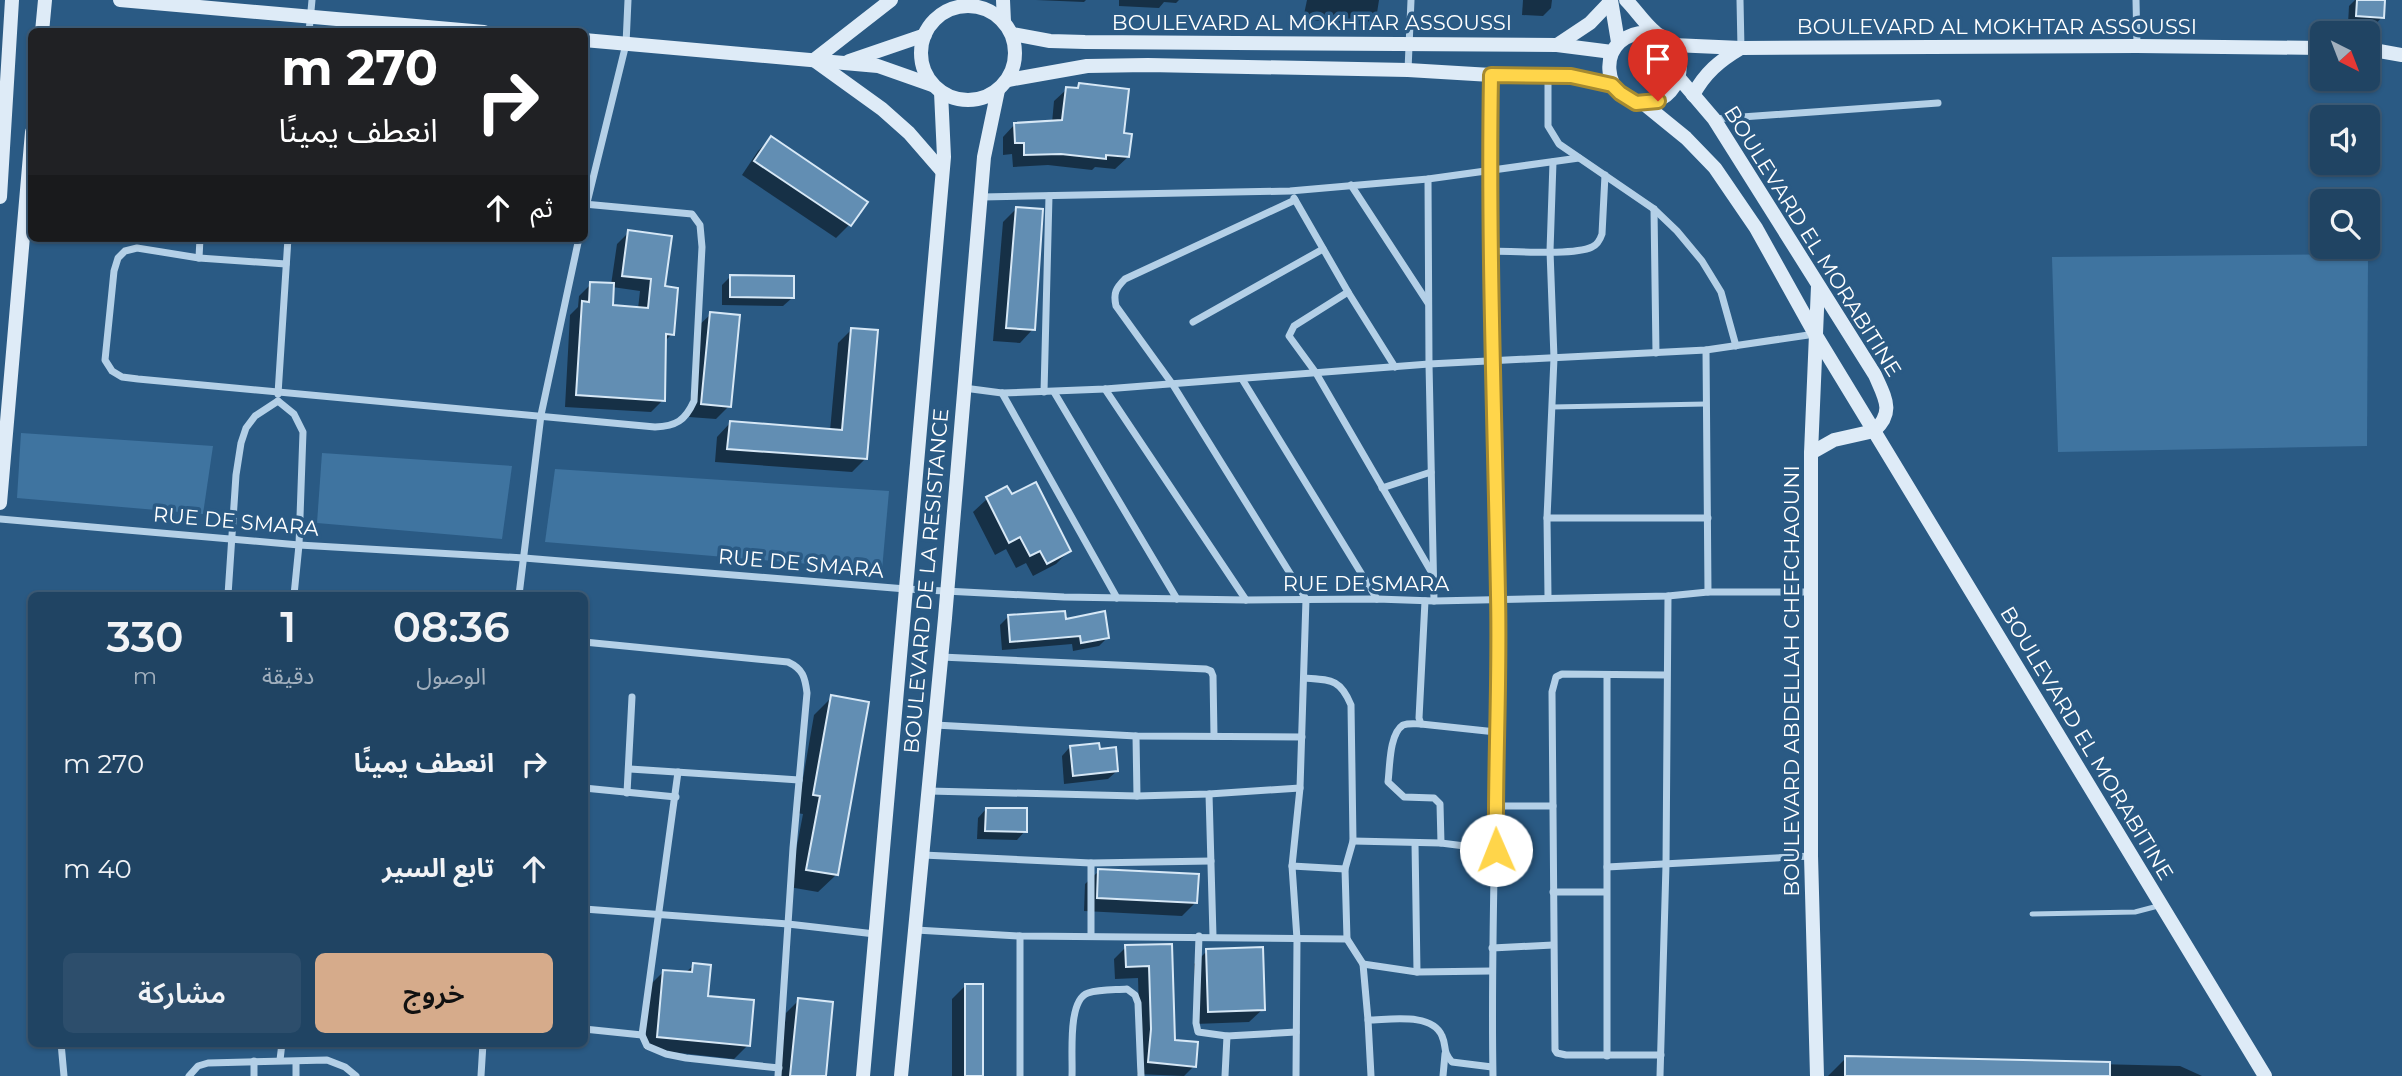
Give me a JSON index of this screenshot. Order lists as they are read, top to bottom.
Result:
{
  "streets": {
    "street": [
      "BOULEVARD AL MOKHTAR ASSOUSSI",
      "BOULEVARD EL MORABITINE",
      "RUE DE SMARA",
      "BOULEVARD DE LA RESISTANCE",
      "BOULEVARD ABDELLAH CHEFCHAOUNI"
    ]
  },
  "crossings": [
    ["BOULEVARD AL MOKHTAR ASSOUSSI", "BOULEVARD EL MORABITINE"],
    ["BOULEVARD AL MOKHTAR ASSOUSSI", "BOULEVARD DE LA RESISTANCE"],
    ["BOULEVARD EL MORABITINE", "BOULEVARD ABDELLAH CHEFCHAOUNI"],
    ["RUE DE SMARA", "BOULEVARD DE LA RESISTANCE"],
    ["RUE DE SMARA", "BOULEVARD ABDELLAH CHEFCHAOUNI"]
  ],
  "north": "bottom right",
  "page": {
    "turn": ["270 m", "انعطف يمينًا"],
    "then": "ثم",
    "eta": [
      "08:36",
      "الوصول",
      "1",
      "دقيقة",
      "330",
      "m"
    ],
    "list": [
      {
        "name": "انعطف يمينًا",
        "value": "270 m"
      },
      {
        "name": "تابع السير",
        "value": "40 m"
      }
    ],
    "buttons": ["خروج", "مشاركة"]
  }
}
